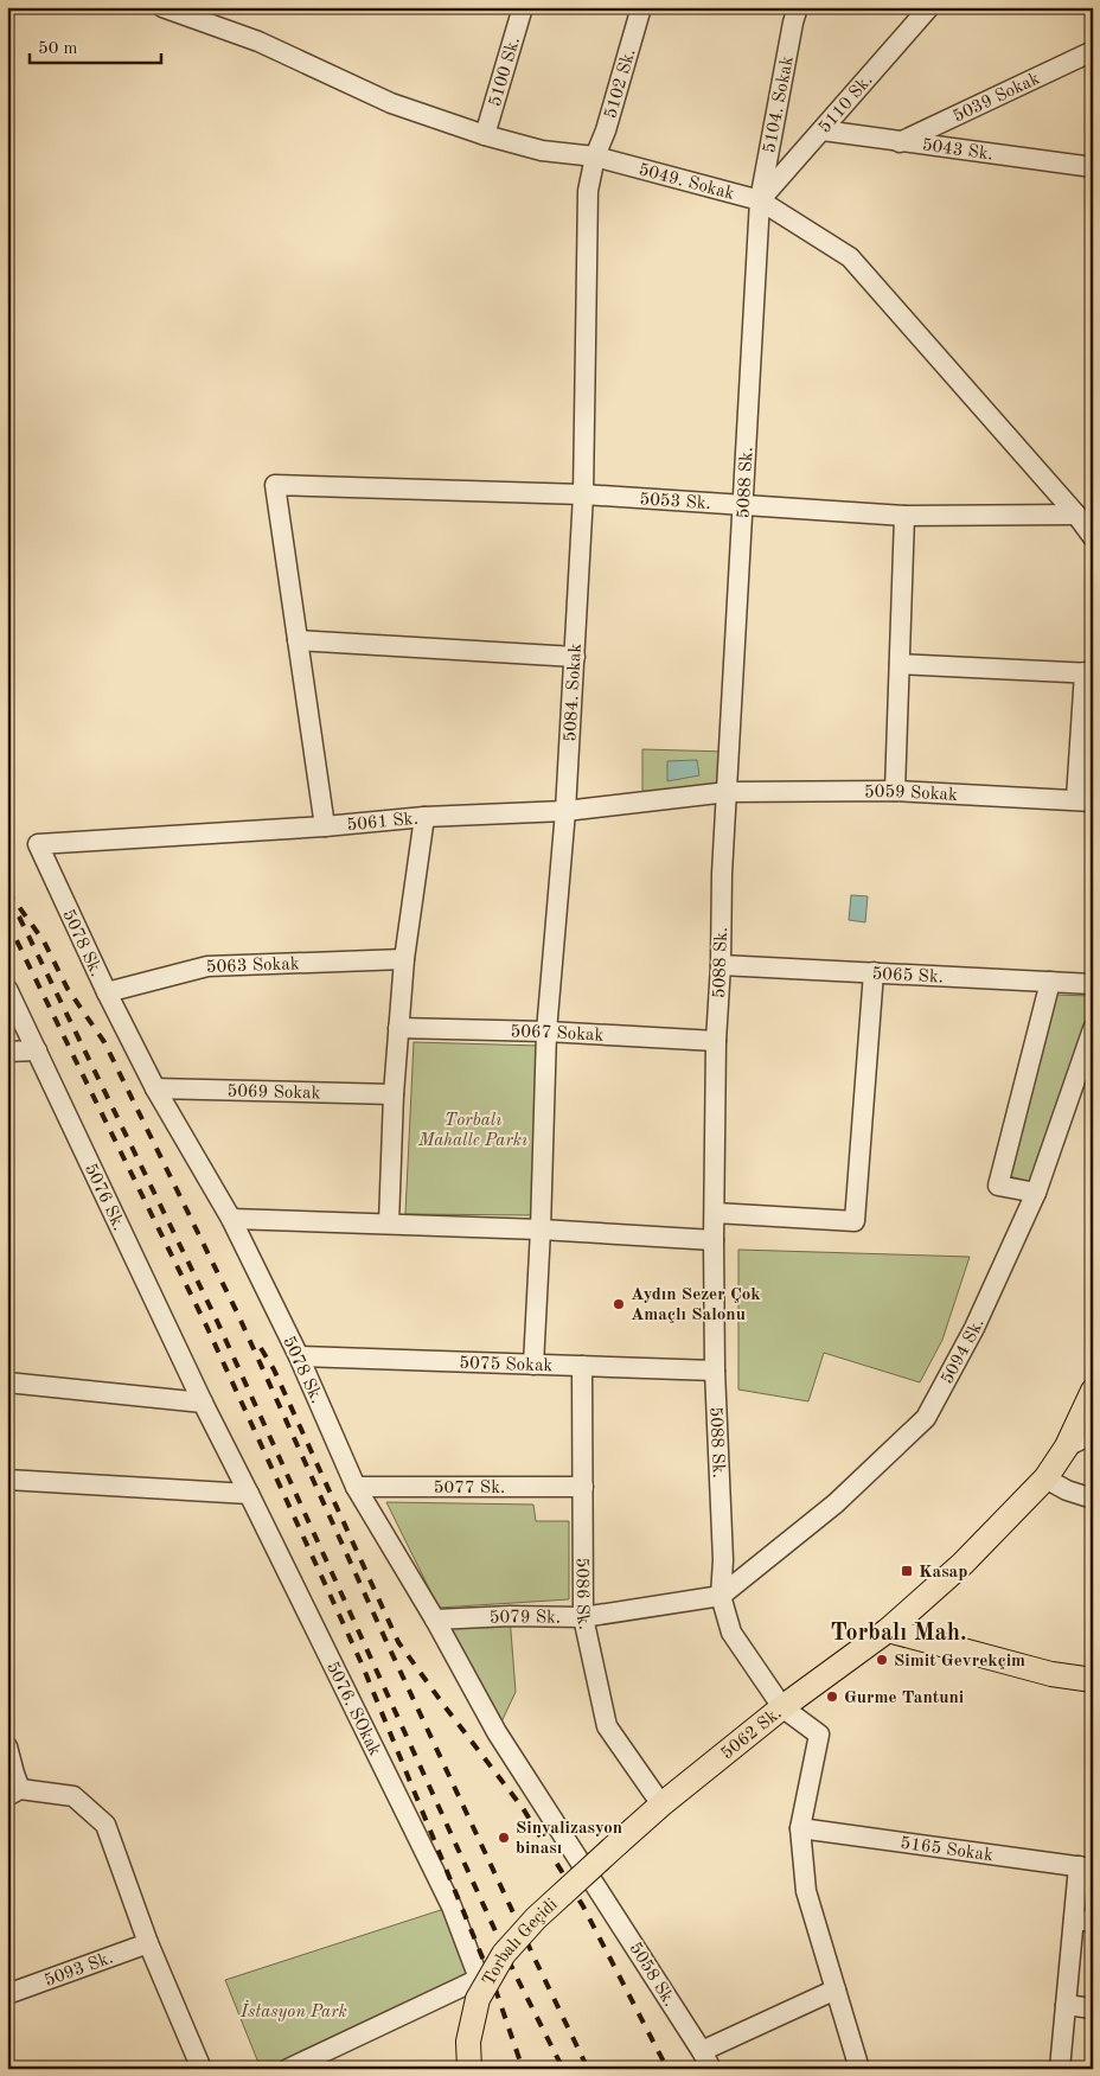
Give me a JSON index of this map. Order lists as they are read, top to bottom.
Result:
{
  "streets": {
    "main road": ["5062 Sk.", "Torbalı Geçidi"],
    "street": [
      "5100 Sk.",
      "5102 Sk.",
      "5039 Sokak",
      "5104. Sokak",
      "5110 Sk.",
      "5043 Sk.",
      "5049. Sokak",
      "5088 Sk.",
      "5053 Sk.",
      "5084. Sokak",
      "5059 Sokak",
      "5061 Sk.",
      "5078 Sk.",
      "5063 Sokak",
      "5065 Sk.",
      "5067 Sokak",
      "5069 Sokak",
      "5076 Sk.",
      "5094 Sk.",
      "5075 Sokak",
      "5077 Sk.",
      "5086 Sk.",
      "5079 Sk.",
      "5076. SOkak",
      "5165 Sokak",
      "5093 Sk.",
      "5058 Sk."
    ]
  },
  "crossings": [
    ["5100 Sk.", "5049. Sokak"],
    ["5102 Sk.", "5049. Sokak"],
    ["5102 Sk.", "5084. Sokak"],
    ["5039 Sokak", "5043 Sk."],
    ["5104. Sokak", "5110 Sk."],
    ["5104. Sokak", "5049. Sokak"],
    ["5104. Sokak", "5088 Sk."],
    ["5110 Sk.", "5043 Sk."],
    ["5110 Sk.", "5049. Sokak"],
    ["5110 Sk.", "5088 Sk."],
    ["5049. Sokak", "5088 Sk."],
    ["5049. Sokak", "5053 Sk."],
    ["5049. Sokak", "5084. Sokak"],
    ["5088 Sk.", "5053 Sk."],
    ["5088 Sk.", "5059 Sokak"],
    ["5088 Sk.", "5061 Sk."],
    ["5088 Sk.", "5065 Sk."],
    ["5088 Sk.", "5067 Sokak"],
    ["5088 Sk.", "5094 Sk."],
    ["5088 Sk.", "5075 Sokak"],
    ["5088 Sk.", "5079 Sk."],
    ["5088 Sk.", "5062 Sk."],
    ["5088 Sk.", "5165 Sokak"],
    ["5053 Sk.", "5084. Sokak"],
    ["5084. Sokak", "5061 Sk."],
    ["5084. Sokak", "5067 Sokak"],
    ["5084. Sokak", "5075 Sokak"],
    ["5059 Sokak", "5061 Sk."],
    ["5061 Sk.", "5078 Sk."],
    ["5078 Sk.", "5063 Sokak"],
    ["5078 Sk.", "5069 Sokak"],
    ["5078 Sk.", "5075 Sokak"],
    ["5078 Sk.", "5077 Sk."],
    ["5078 Sk.", "5079 Sk."],
    ["5078 Sk.", "5058 Sk."],
    ["5076 Sk.", "5076. SOkak"],
    ["5094 Sk.", "5079 Sk."],
    ["5075 Sokak", "5086 Sk."],
    ["5077 Sk.", "5086 Sk."],
    ["5086 Sk.", "5079 Sk."],
    ["5086 Sk.", "5062 Sk."],
    ["5062 Sk.", "Torbalı Geçidi"]
  ],
  "districts": ["Torbalı Mah."],
  "parks": ["Torbalı Mahalle Parkı", "İstasyon Park"],
  "places": {
    "other": [
      "Aydın Sezer Çok Amaçlı Salonu",
      "Simit Gevrekçim",
      "Gurme Tantuni",
      "Sinyalizasyon binası"
    ],
    "transit": ["Kasap"]
  },
  "scale_bar": "50 m"
}
